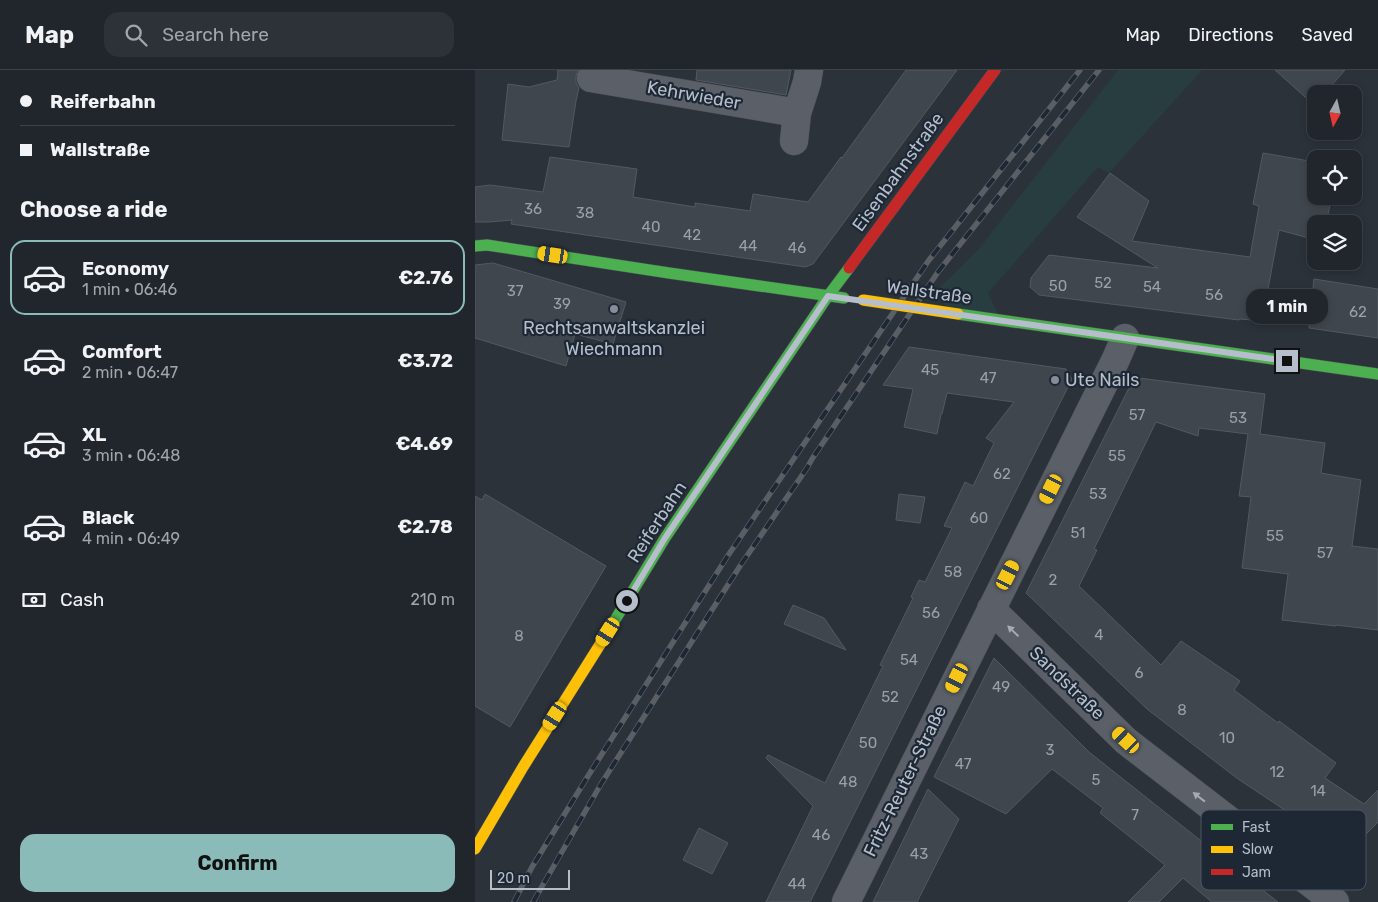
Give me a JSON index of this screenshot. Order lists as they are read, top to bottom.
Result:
{
  "streets": {
    "street": [
      "Kehrwieder",
      "Eisenbahnstraße",
      "Wallstraße",
      "Reiferbahn",
      "Sandstraße",
      "Fritz-Reuter-Straße"
    ]
  },
  "crossings": [
    ["Eisenbahnstraße", "Wallstraße"],
    ["Eisenbahnstraße", "Reiferbahn"],
    ["Wallstraße", "Reiferbahn"],
    ["Wallstraße", "Fritz-Reuter-Straße"],
    ["Sandstraße", "Fritz-Reuter-Straße"]
  ],
  "one_way": ["Sandstraße"],
  "places": ["Rechtsanwaltskanzlei Wiechmann", "Ute Nails"],
  "house_numbers": [
    "36",
    "38",
    "40",
    "42",
    "44",
    "46",
    "52",
    "50",
    "54",
    "37",
    "56",
    "39",
    "62",
    "45",
    "47",
    "57",
    "53",
    "55",
    "62",
    "53",
    "60",
    "51",
    "55",
    "57",
    "58",
    "2",
    "56",
    "4",
    "8",
    "54",
    "6",
    "49",
    "52",
    "8",
    "10",
    "50",
    "3",
    "47",
    "12",
    "5",
    "48",
    "14",
    "7",
    "46",
    "43",
    "44"
  ],
  "legend": ["Fast", "Slow", "Jam"],
  "scale_bar": "20 m",
  "north": "bottom",
  "page": {
    "header": "Map",
    "search": "Search here",
    "nav": ["Map", "Directions", "Saved"],
    "banner": ["Reiferbahn", "Wallstraße"],
    "heading": "Choose a ride",
    "list": [
      {
        "name": "Economy",
        "note": "1 min · 06:46",
        "value": "€2.76"
      },
      {
        "name": "Comfort",
        "note": "2 min · 06:47",
        "value": "€3.72"
      },
      {
        "name": "XL",
        "note": "3 min · 06:48",
        "value": "€4.69"
      },
      {
        "name": "Black",
        "note": "4 min · 06:49",
        "value": "€2.78"
      }
    ],
    "bubble": "1 min",
    "pay": ["Cash", "210 m"],
    "buttons": "Confirm",
    "scale": "20 m"
  }
}
